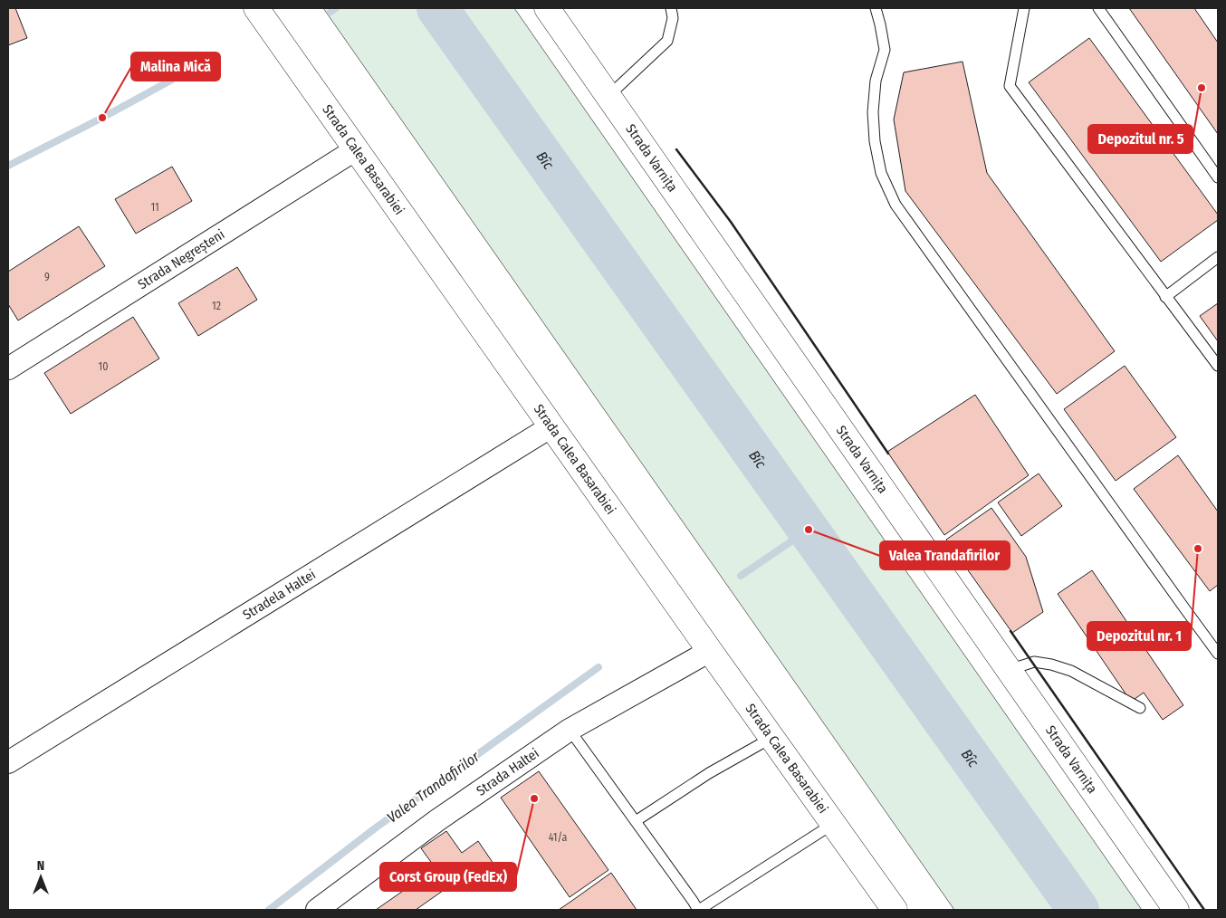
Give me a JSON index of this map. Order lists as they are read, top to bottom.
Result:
{
  "streets": {
    "main road": ["Strada Varnița", "Strada Calea Basarabiei"],
    "street": ["Strada Negreșteni", "Stradela Haltei", "Strada Haltei"]
  },
  "crossings": [
    ["Strada Calea Basarabiei", "Strada Negreșteni"],
    ["Strada Calea Basarabiei", "Stradela Haltei"],
    ["Strada Calea Basarabiei", "Strada Haltei"]
  ],
  "water": ["Bîc", "Valea Trandafirilor"],
  "places": [
    "Depozitul nr. 5",
    "Malina Mică",
    "Valea Trandafirilor",
    "Depozitul nr. 1",
    "Corst Group (FedEx)"
  ],
  "house_numbers": [
    "11",
    "9",
    "12",
    "10",
    "41/a"
  ],
  "north": "top"
}
